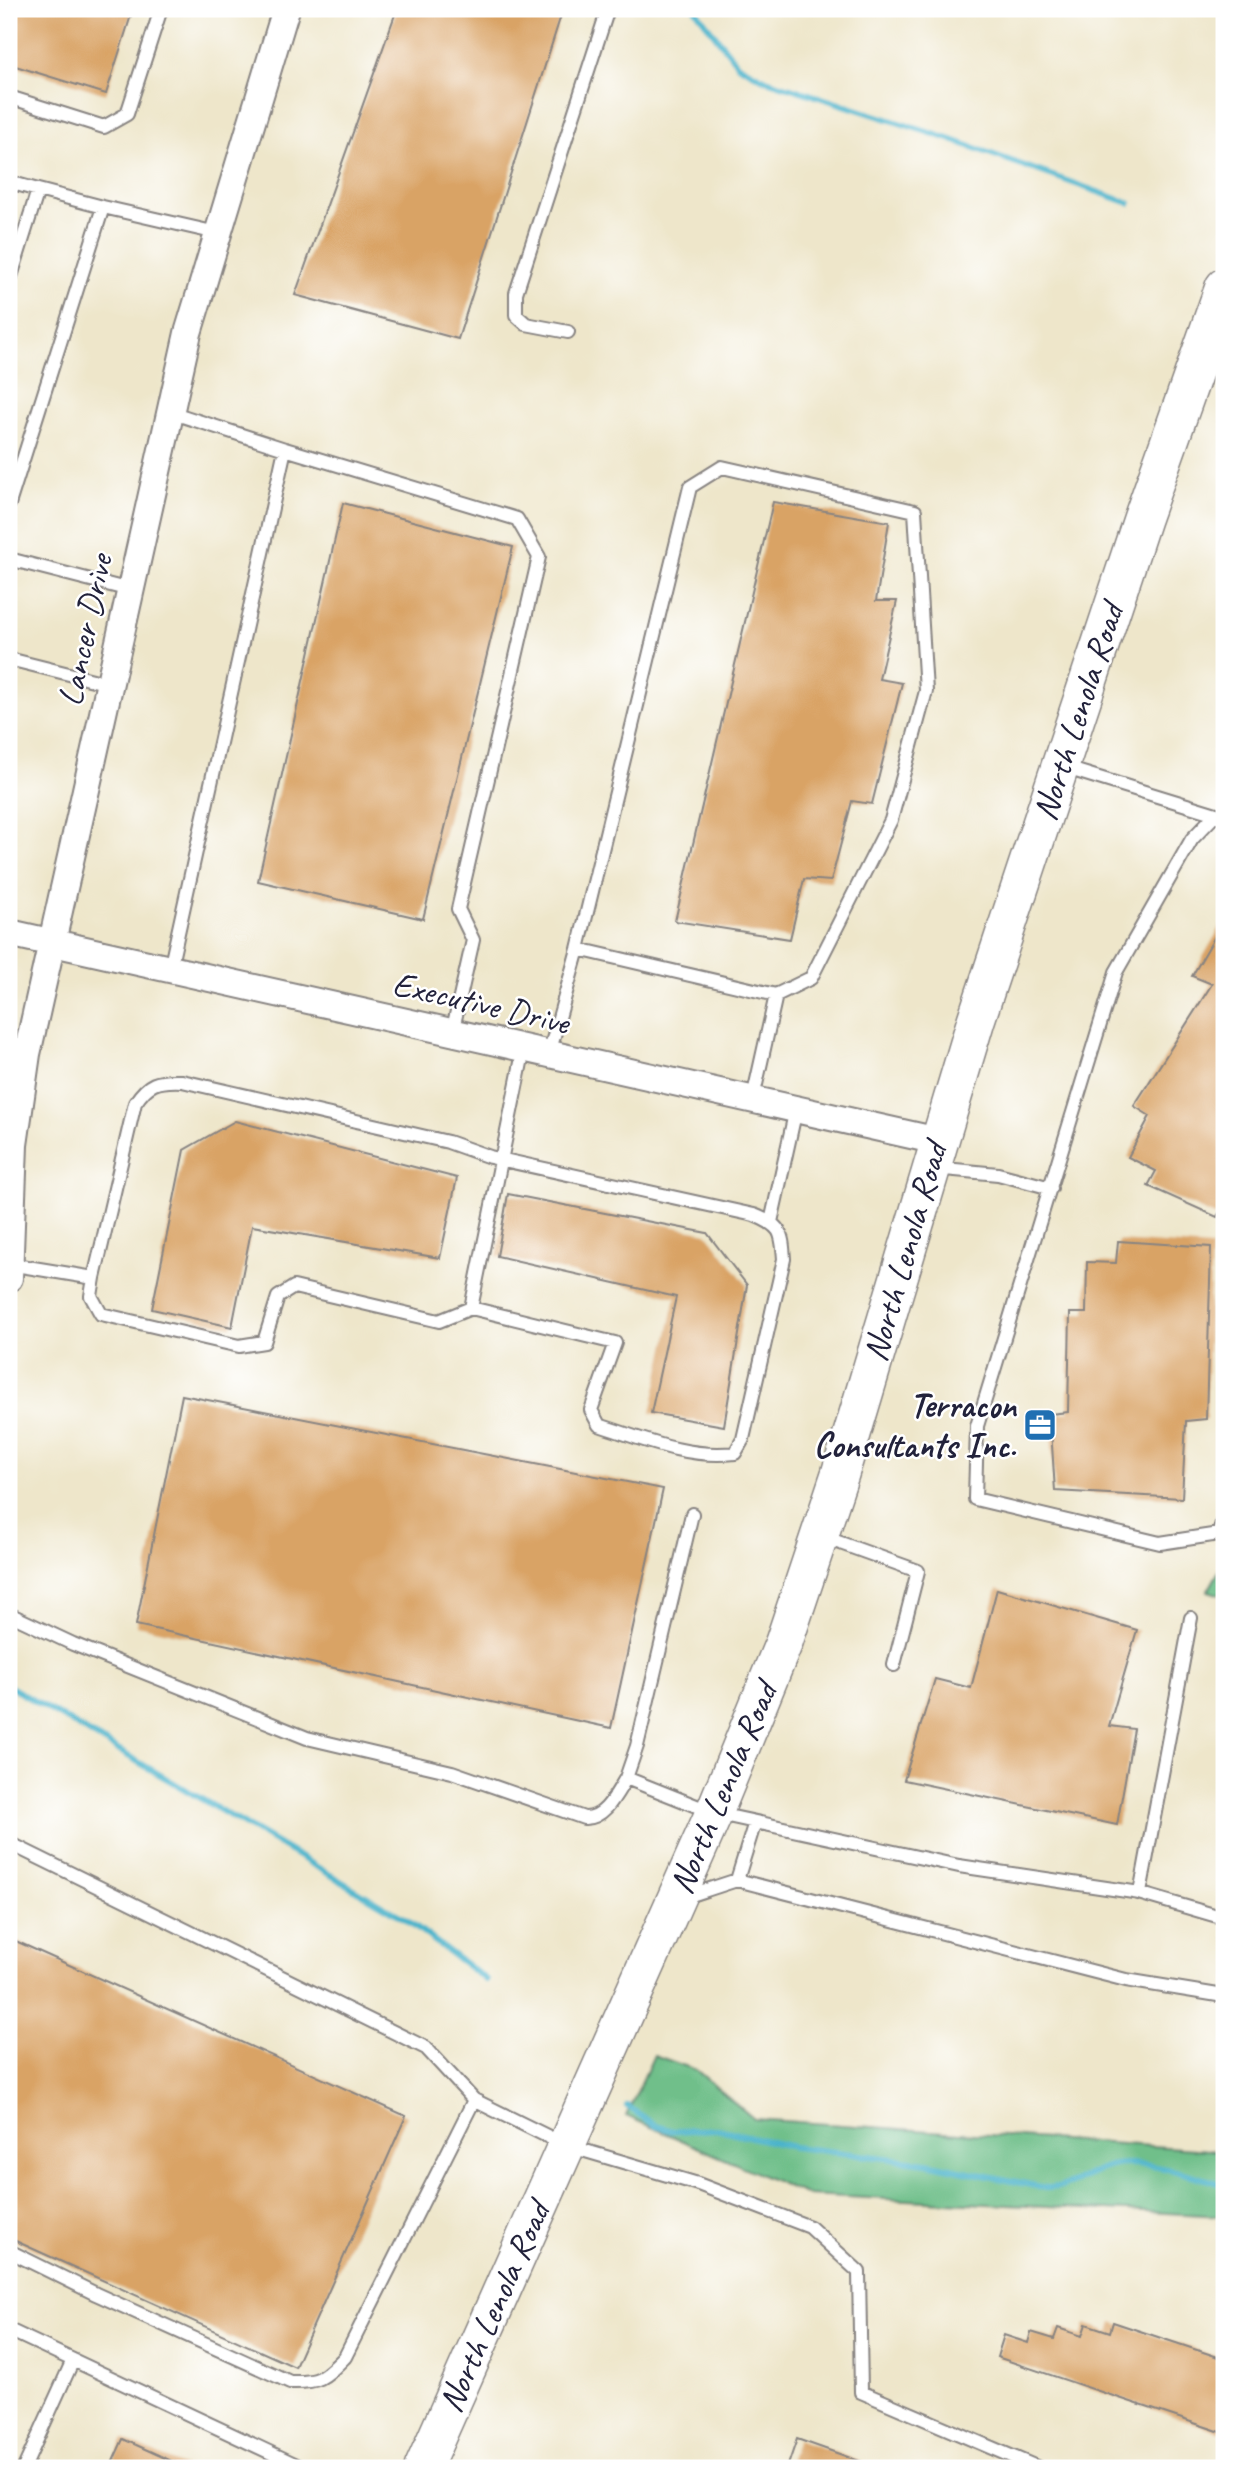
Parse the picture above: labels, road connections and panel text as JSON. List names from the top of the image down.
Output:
{
  "streets": {
    "main road": ["North Lenola Road"],
    "street": ["Lancer Drive", "Executive Drive"]
  },
  "crossings": [
    ["Lancer Drive", "Executive Drive"],
    ["North Lenola Road", "Executive Drive"]
  ],
  "places": {
    "office": ["Terracon Consultants Inc."]
  }
}
